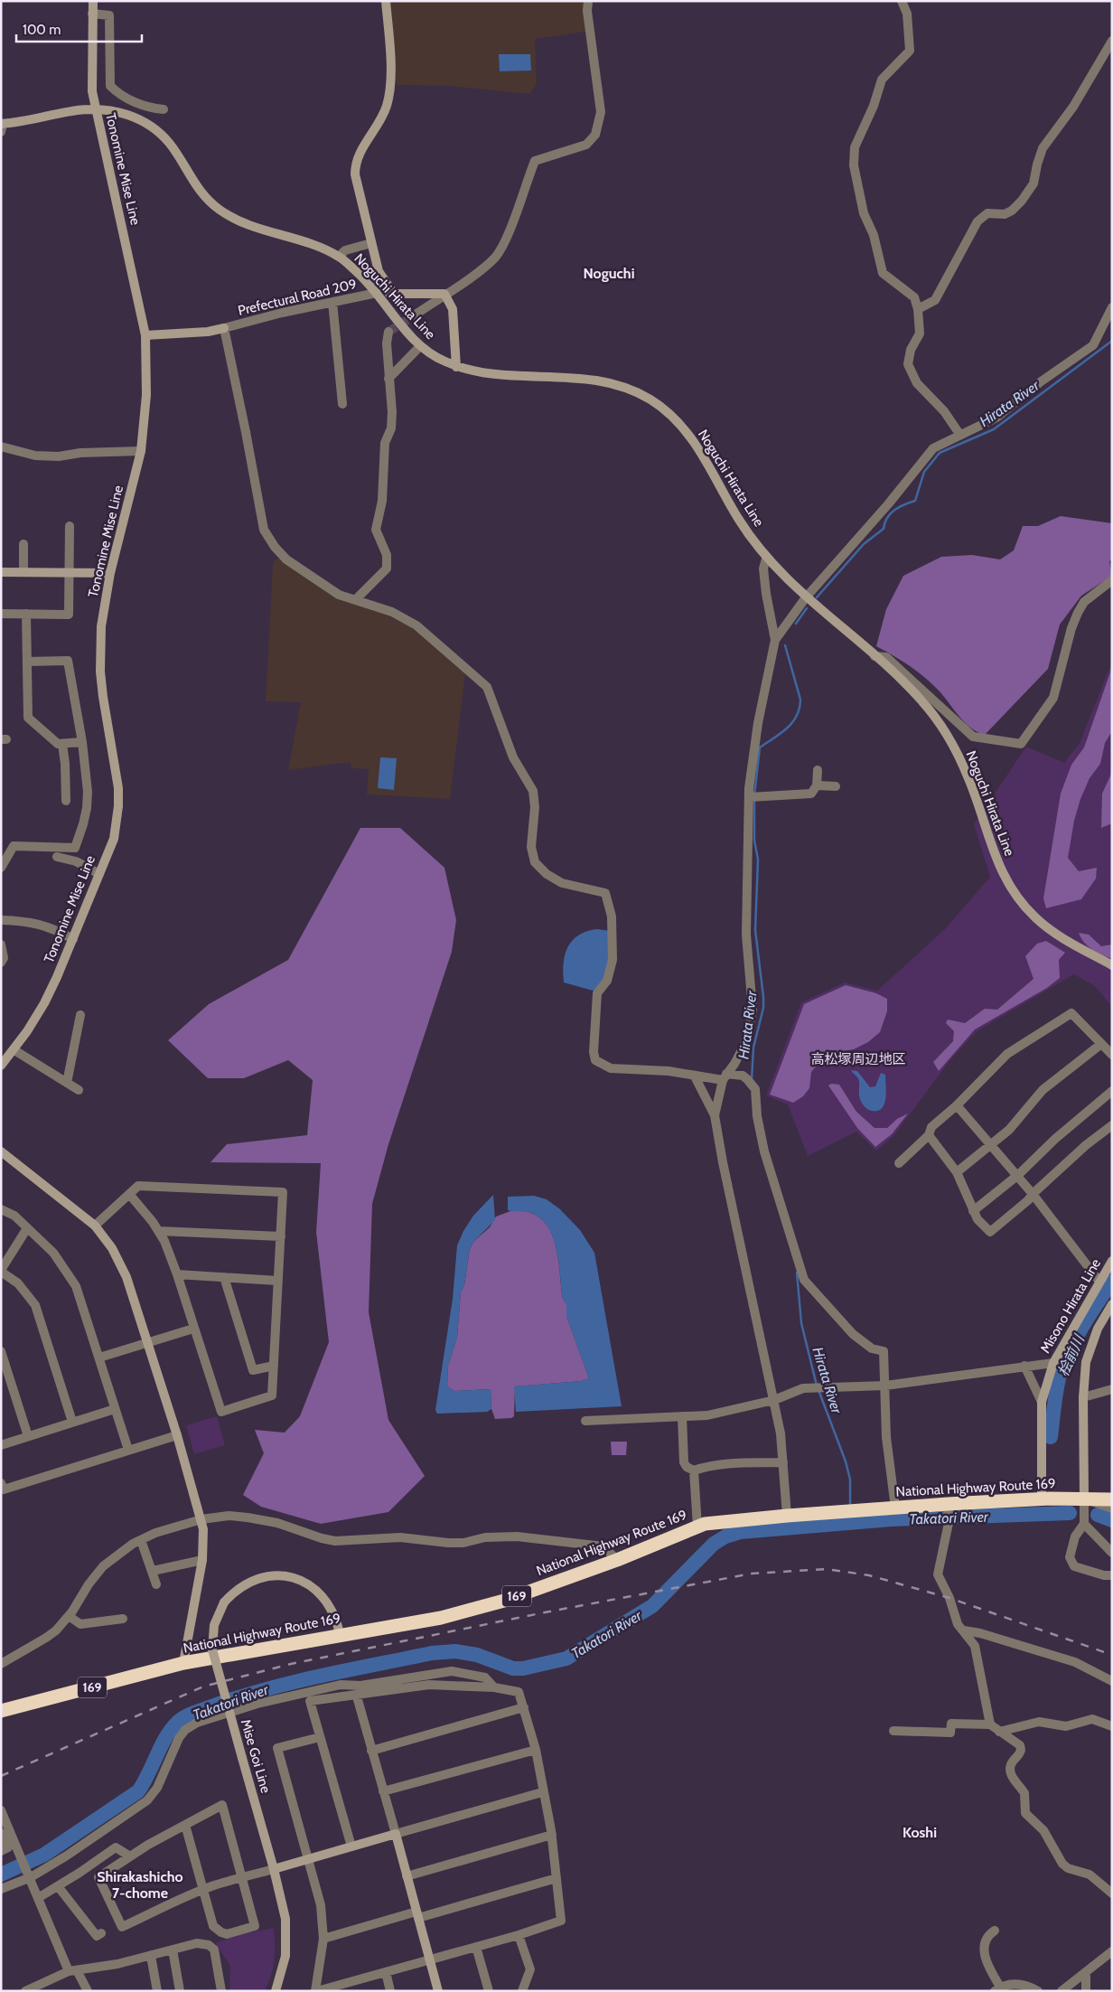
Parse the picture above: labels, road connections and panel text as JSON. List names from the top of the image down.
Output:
{
  "streets": {
    "highway": ["National Highway Route 169", "169"],
    "main road": [
      "Tonomine Mise Line",
      "Noguchi Hirata Line",
      "Misono Hirata Line",
      "Mise Goi Line"
    ],
    "street": ["Prefectural Road 209"]
  },
  "crossings": [
    ["Tonomine Mise Line", "Noguchi Hirata Line"],
    ["Noguchi Hirata Line", "Prefectural Road 209"],
    ["Misono Hirata Line", "National Highway Route 169"],
    ["National Highway Route 169", "Mise Goi Line"]
  ],
  "districts": ["Noguchi", "Koshi", "Shirakashicho 7-chome"],
  "water": ["Hirata River", "桧前川", "Takatori River"],
  "parks": ["高松塚周辺地区"],
  "scale_bar": "100 m"
}
